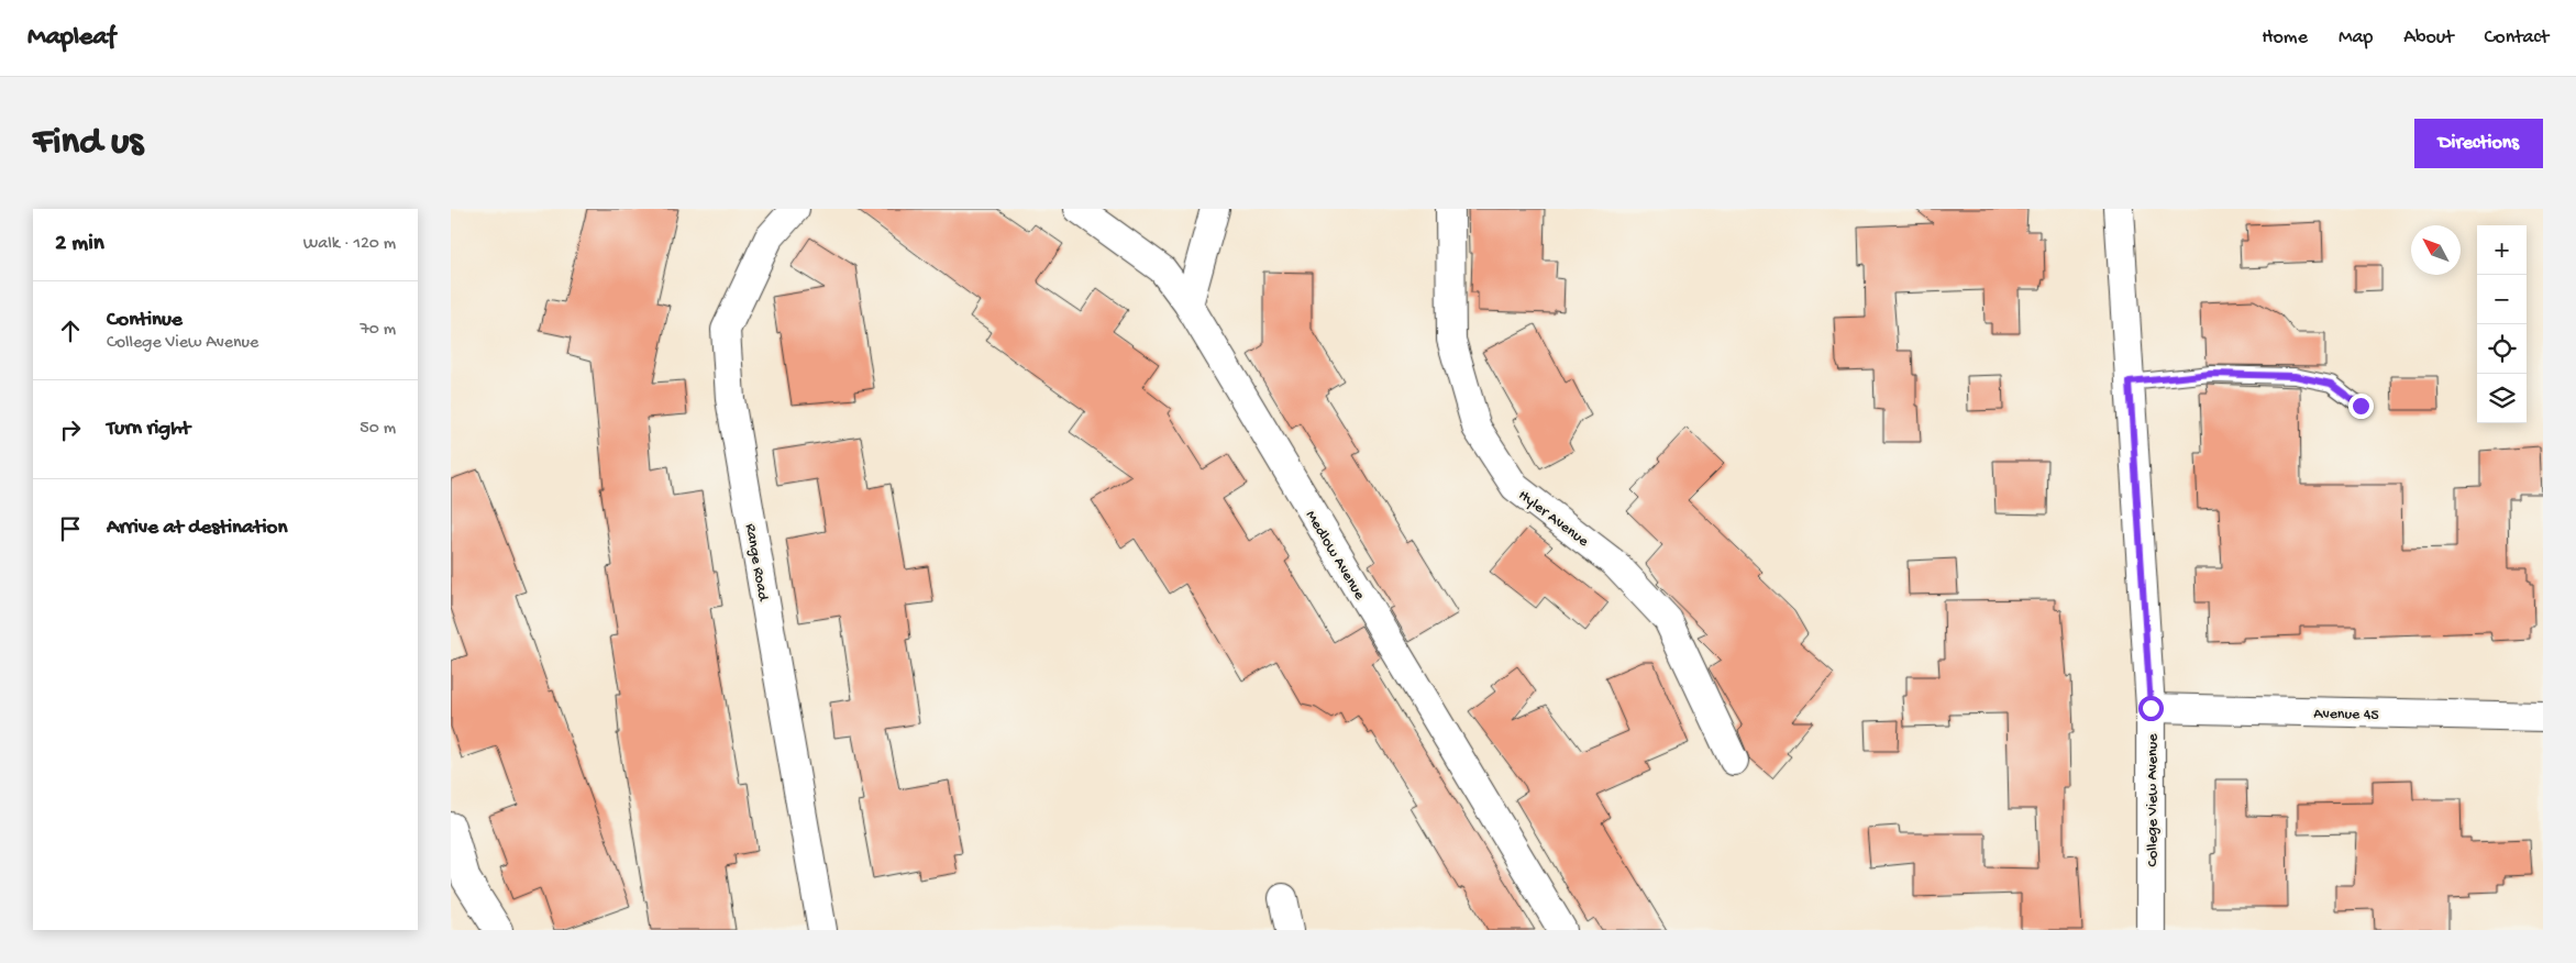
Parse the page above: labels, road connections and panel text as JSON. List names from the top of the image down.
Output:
{
  "streets": {
    "street": [
      "Hyler Avenue",
      "Medlow Avenue",
      "Range Road",
      "Avenue 45",
      "College View Avenue"
    ]
  },
  "crossings": [
    ["Avenue 45", "College View Avenue"]
  ],
  "north": "top left",
  "page": {
    "header": "Mapleaf",
    "nav": [
      "Home",
      "Map",
      "About",
      "Contact"
    ],
    "buttons": "Directions",
    "title": "Find us",
    "heading": ["2 min", "Walk · 120 m"],
    "map_buttons": ["+", "−"],
    "list": [
      ["Continue", "College View Avenue", "70 m"],
      ["Turn right", "50 m"],
      "Arrive at destination"
    ]
  }
}
